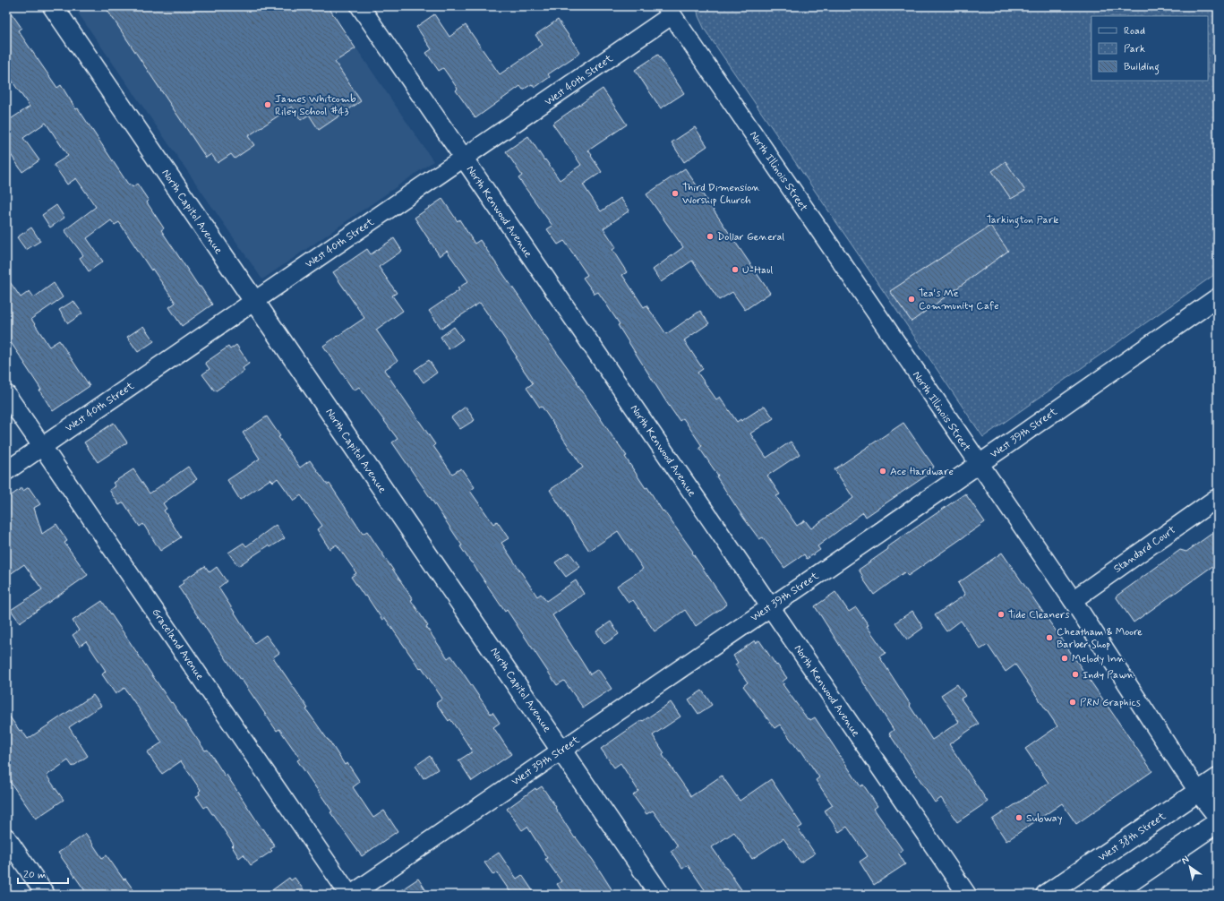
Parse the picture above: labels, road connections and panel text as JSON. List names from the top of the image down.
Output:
{
  "streets": {
    "main road": ["North Illinois Street", "North Capitol Avenue", "West 38th Street"],
    "street": [
      "West 40th Street",
      "North Kenwood Avenue",
      "West 39th Street",
      "Standard Court",
      "Graceland Avenue"
    ]
  },
  "crossings": [
    ["West 40th Street", "North Illinois Street"],
    ["West 40th Street", "North Capitol Avenue"],
    ["West 40th Street", "North Kenwood Avenue"],
    ["West 40th Street", "Graceland Avenue"],
    ["North Illinois Street", "West 39th Street"],
    ["North Illinois Street", "Standard Court"],
    ["North Illinois Street", "West 38th Street"],
    ["North Capitol Avenue", "West 39th Street"],
    ["North Kenwood Avenue", "West 39th Street"],
    ["West 39th Street", "Graceland Avenue"]
  ],
  "parks": ["Tarkington Park"],
  "places": [
    "James Whitcomb Riley School #43",
    "Third Dimension Worship Church",
    "Dollar General",
    "U-Haul",
    "Tea's Me Community Cafe",
    "Ace Hardware",
    "Tide Cleaners",
    "Cheatham & Moore Barber Shop",
    "Melody Inn",
    "Indy Pawn",
    "PRN Graphics",
    "Subway"
  ],
  "legend": ["Road", "Park", "Building"],
  "scale_bar": "20 m",
  "north": "top left"
}
